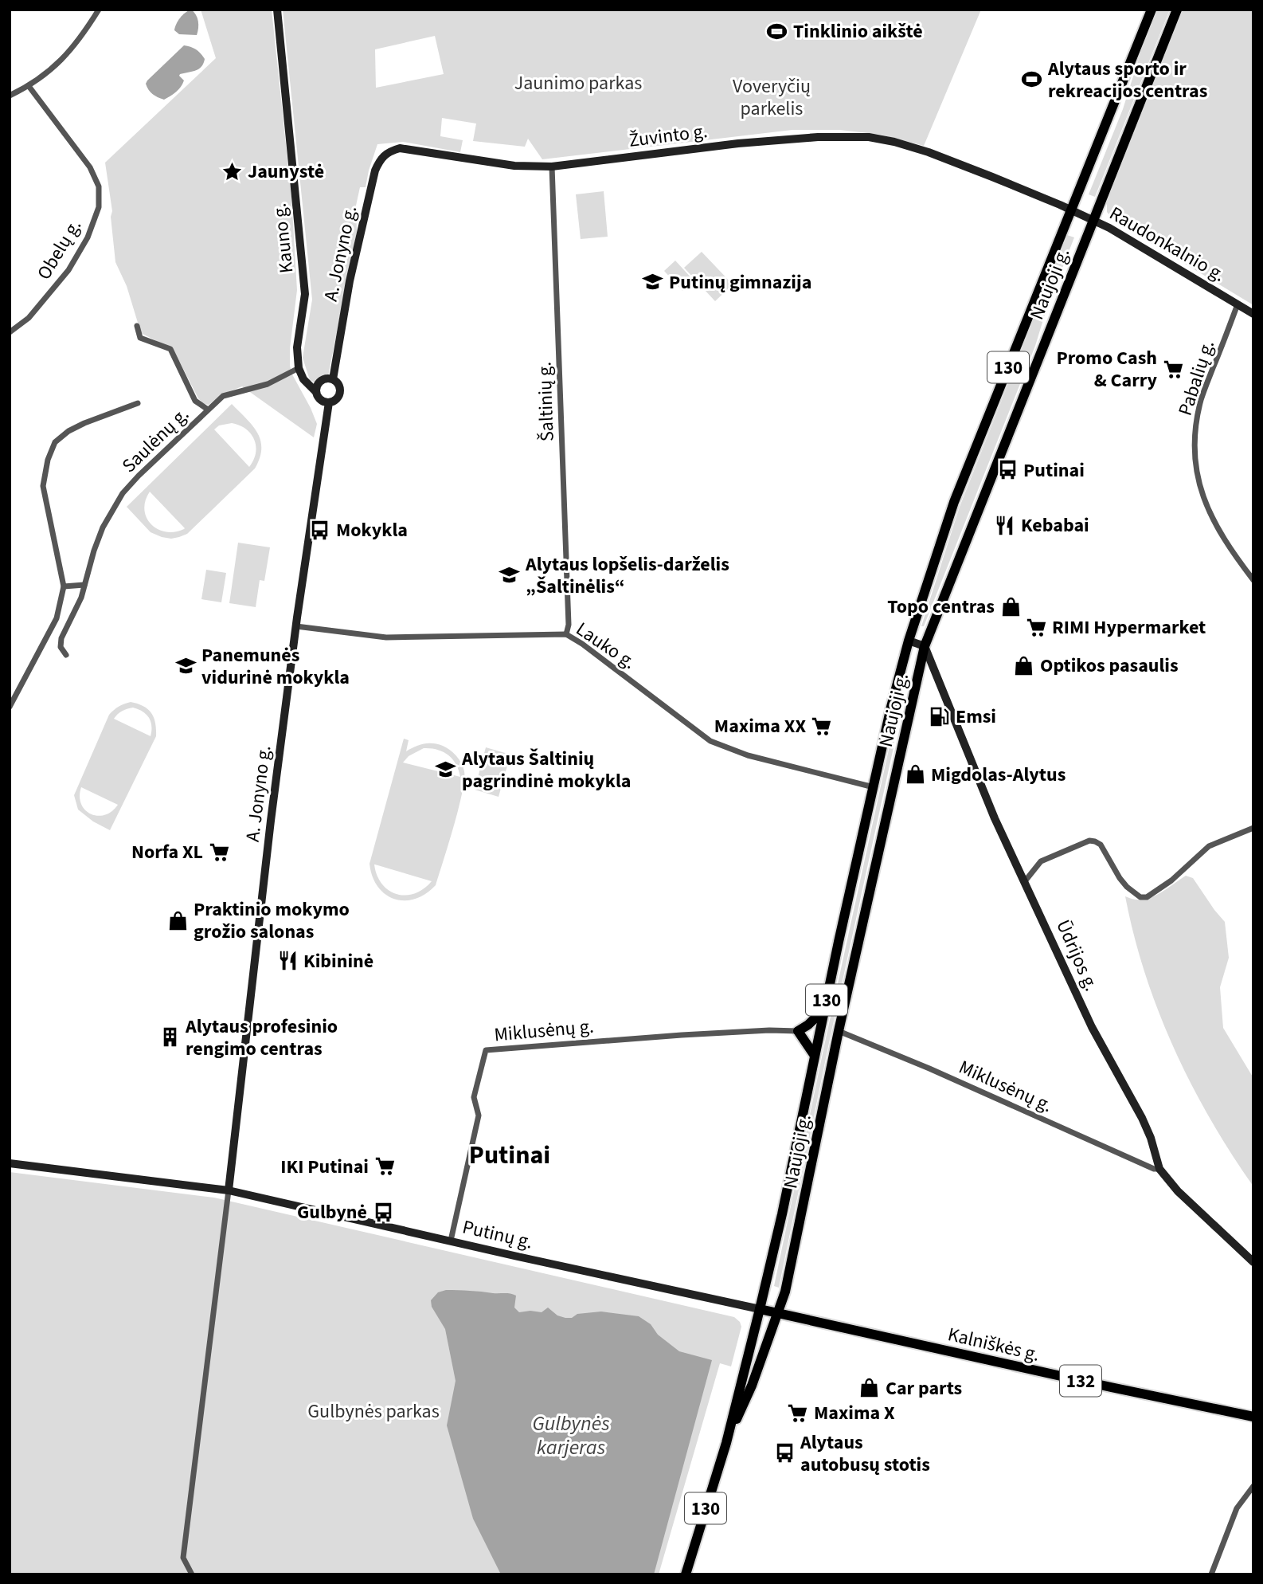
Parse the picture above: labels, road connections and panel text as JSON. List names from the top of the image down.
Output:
{
  "streets": {
    "main road": [
      "Naujoji g.",
      "130",
      "Kalniškės g.",
      "132"
    ],
    "street": [
      "Žuvinto g.",
      "Kauno g.",
      "Raudonkalnio g.",
      "Obelų g.",
      "A. Jonyno g.",
      "Pabalių g.",
      "Šaltinių g.",
      "Saulėnų g.",
      "Lauko g.",
      "Ūdrijos g.",
      "Miklusėnų g.",
      "Putinų g."
    ]
  },
  "crossings": [
    ["Žuvinto g.", "Raudonkalnio g."],
    ["Žuvinto g.", "A. Jonyno g."],
    ["Žuvinto g.", "Naujoji g."],
    ["Žuvinto g.", "Šaltinių g."],
    ["Kauno g.", "Saulėnų g."],
    ["Raudonkalnio g.", "Naujoji g."],
    ["Raudonkalnio g.", "Pabalių g."],
    ["A. Jonyno g.", "Lauko g."],
    ["A. Jonyno g.", "Putinų g."],
    ["Naujoji g.", "Lauko g."],
    ["Naujoji g.", "Ūdrijos g."],
    ["Naujoji g.", "Miklusėnų g."],
    ["Naujoji g.", "Putinų g."],
    ["Naujoji g.", "Kalniškės g."],
    ["Šaltinių g.", "Lauko g."],
    ["Ūdrijos g.", "Miklusėnų g."],
    ["Miklusėnų g.", "Putinų g."],
    ["Putinų g.", "Kalniškės g."]
  ],
  "districts": ["Putinai"],
  "water": ["Gulbynės karjeras"],
  "parks": ["Jaunimo parkas", "Voveryčių parkelis", "Gulbynės parkas"],
  "places": {
    "sports": ["Tinklinio aikštė", "Alytaus sporto ir rekreacijos centras"],
    "place": ["Jaunystė"],
    "school or university": [
      "Putinų gimnazija",
      "Alytaus lopšelis-darželis „Šaltinėlis“",
      "Panemunės vidurinė mokykla",
      "Alytaus Šaltinių pagrindinė mokykla"
    ],
    "supermarket": [
      "Promo Cash & Carry",
      "RIMI Hypermarket",
      "Maxima XX",
      "Norfa XL",
      "IKI Putinai",
      "Maxima X"
    ],
    "bus stop": [
      "Putinai",
      "Mokykla",
      "Gulbynė",
      "Alytaus autobusų stotis"
    ],
    "restaurant": ["Kebabai", "Kibininė"],
    "shop": [
      "Topo centras",
      "Optikos pasaulis",
      "Migdolas-Alytus",
      "Praktinio mokymo grožio salonas",
      "Car parts"
    ],
    "fuel station": ["Emsi"],
    "building": ["Alytaus profesinio rengimo centras"]
  }
}
